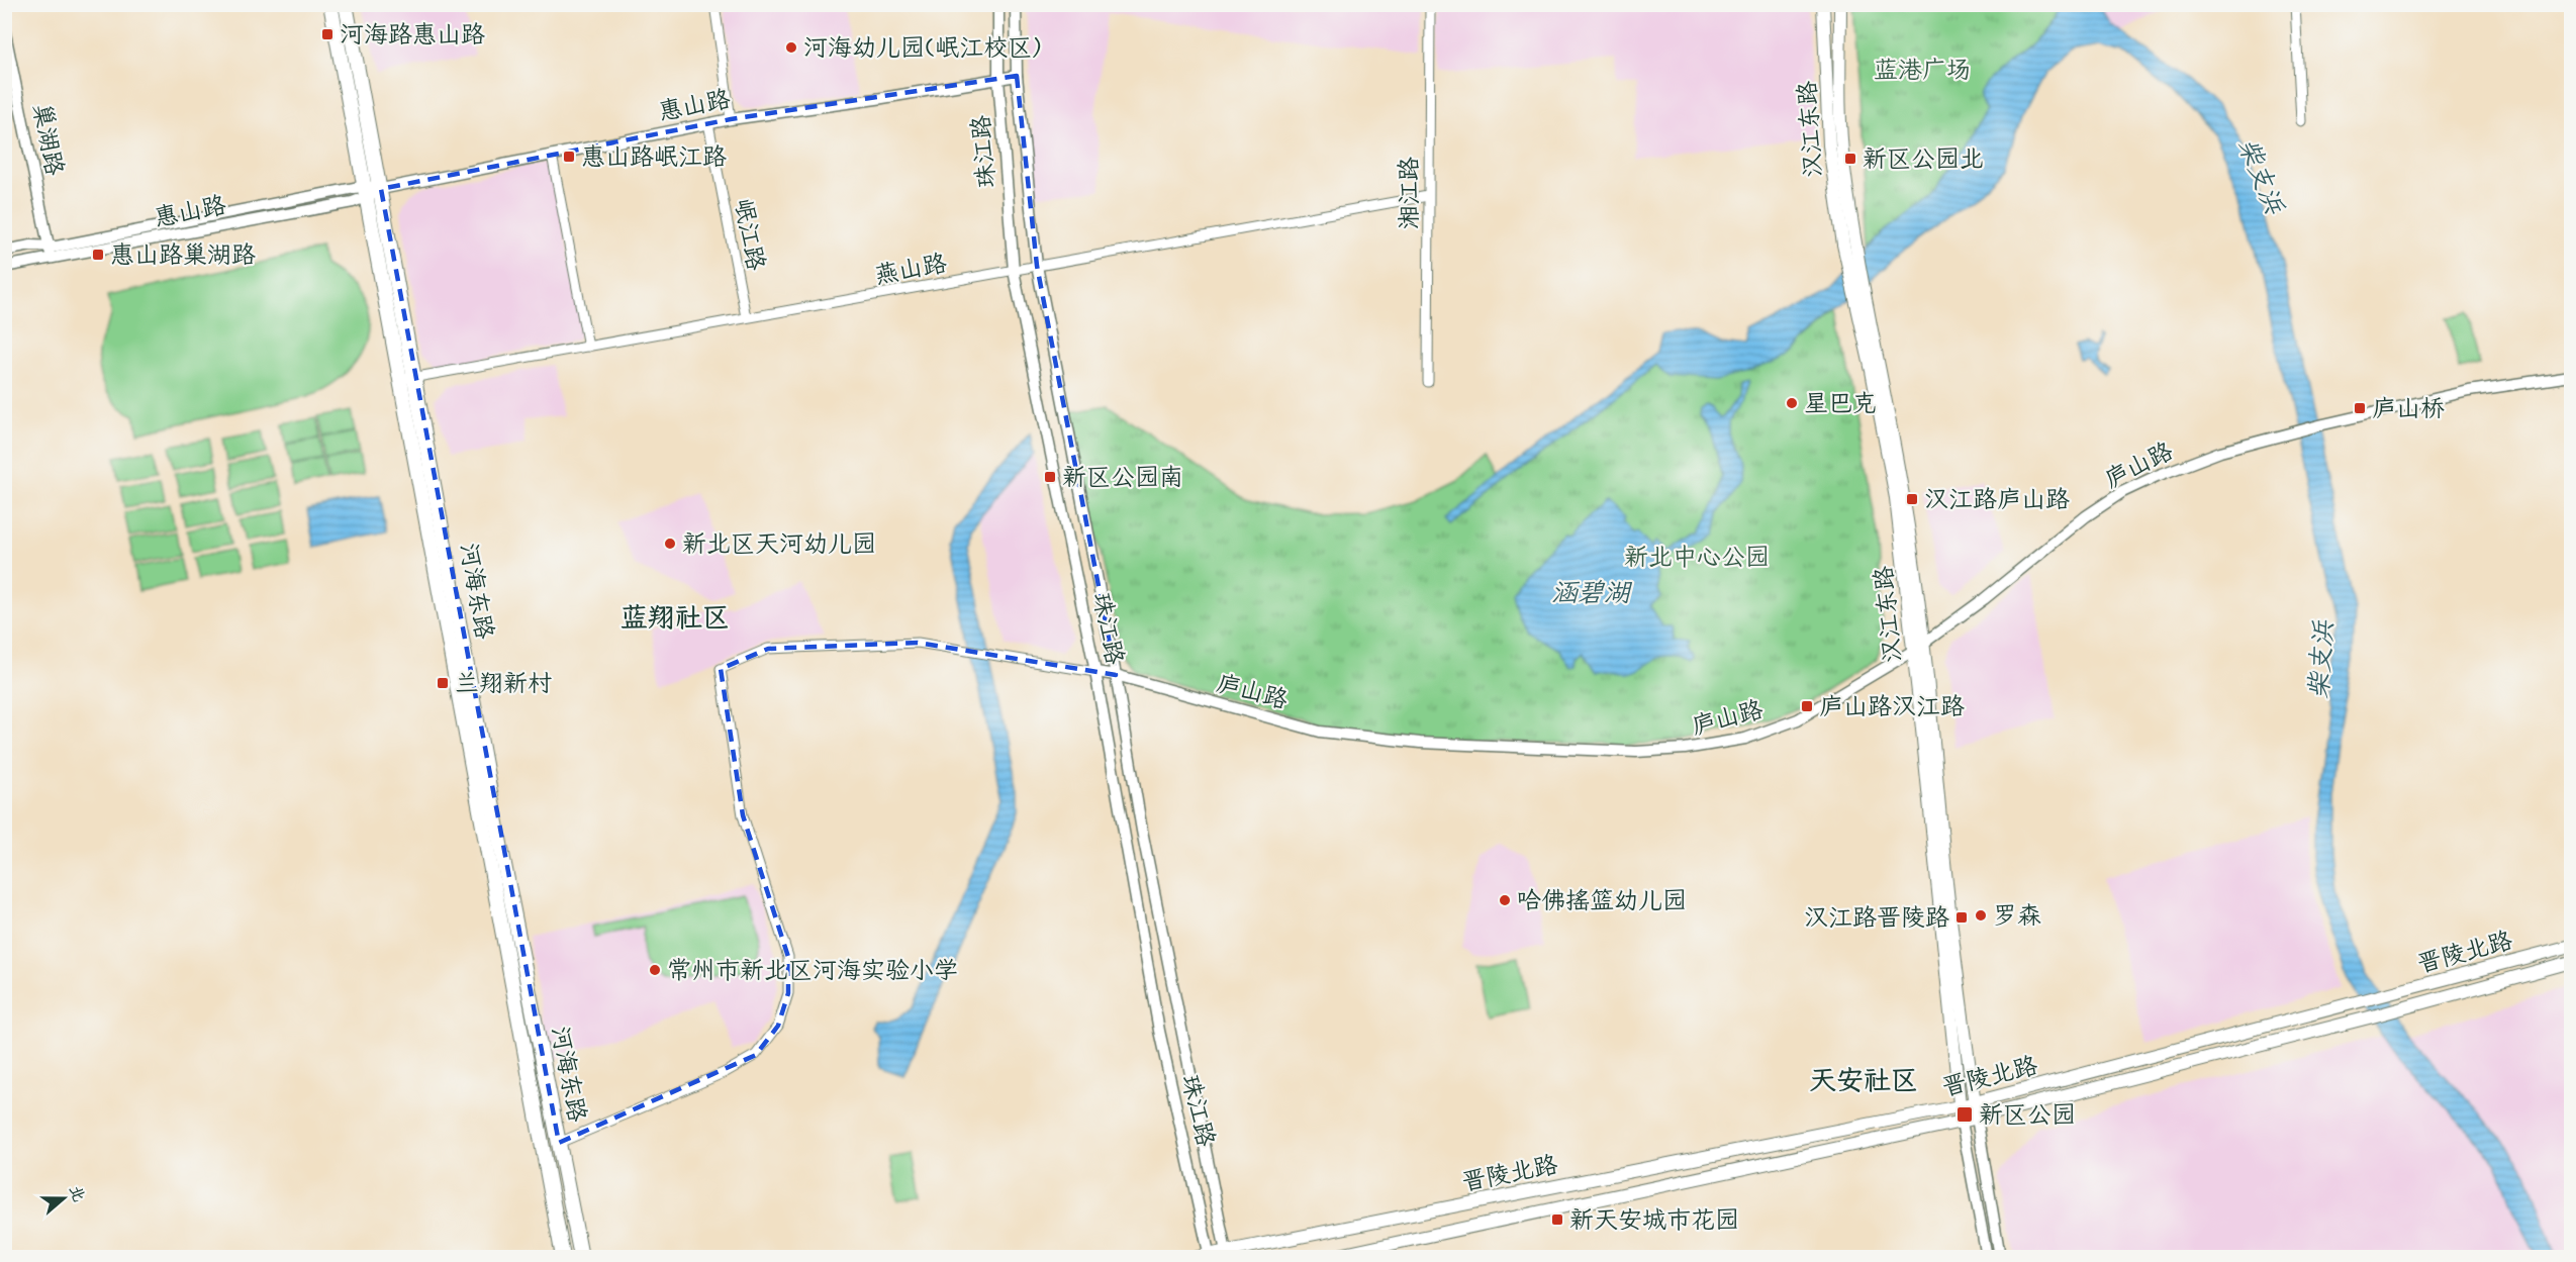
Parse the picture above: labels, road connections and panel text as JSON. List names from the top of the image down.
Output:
{
  "streets": {
    "main road": ["汉江东路", "河海东路", "晋陵北路"],
    "street": [
      "惠山路",
      "巢湖路",
      "珠江路",
      "湘江路",
      "岷江路",
      "燕山路",
      "庐山路"
    ]
  },
  "crossings": [
    ["惠山路", "巢湖路"],
    ["惠山路", "珠江路"],
    ["惠山路", "岷江路"],
    ["惠山路", "河海东路"],
    ["汉江东路", "庐山路"],
    ["汉江东路", "晋陵北路"],
    ["珠江路", "燕山路"],
    ["珠江路", "庐山路"],
    ["珠江路", "晋陵北路"],
    ["湘江路", "燕山路"],
    ["岷江路", "燕山路"],
    ["燕山路", "河海东路"]
  ],
  "districts": ["蓝翔社区", "天安社区"],
  "water": ["柴支浜", "涵碧湖"],
  "parks": ["蓝港广场", "新北中心公园"],
  "places": {
    "transit": [
      "河海路惠山路",
      "惠山路岷江路",
      "新区公园北",
      "惠山路巢湖路",
      "庐山桥",
      "新区公园南",
      "汉江路庐山路",
      "兰翔新村",
      "庐山路汉江路",
      "汉江路晋陵路",
      "新区公园",
      "新天安城市花园"
    ],
    "other": [
      "河海幼儿园(岷江校区)",
      "星巴克",
      "新北区天河幼儿园",
      "哈佛摇篮幼儿园",
      "罗森",
      "常州市新北区河海实验小学"
    ]
  },
  "north": "right"
}
